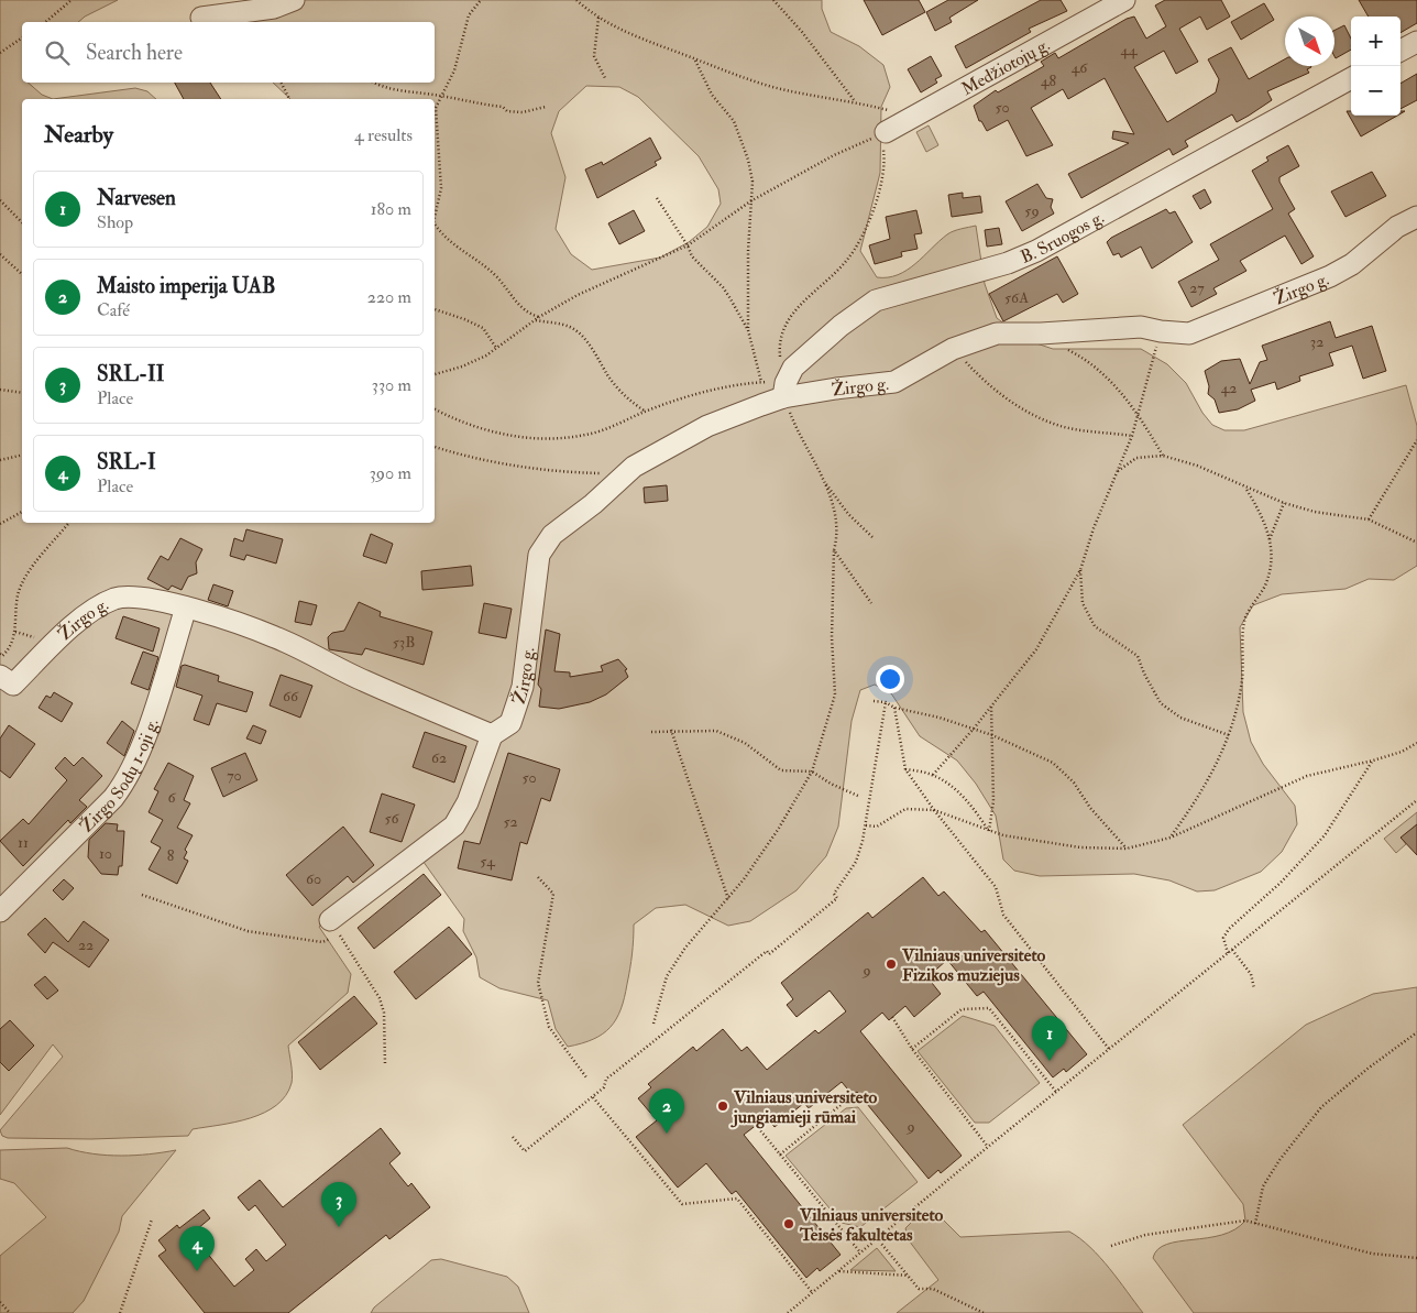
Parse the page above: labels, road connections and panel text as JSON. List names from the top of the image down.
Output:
{
  "streets": {
    "street": [
      "Medžiotojų g.",
      "B. Sruogos g.",
      "Žirgo g.",
      "Žirgo Sodų 1-oji g."
    ]
  },
  "crossings": [
    ["B. Sruogos g.", "Žirgo g."],
    ["Žirgo g.", "Žirgo Sodų 1-oji g."]
  ],
  "places": ["Vilniaus universiteto Fizikos muziejus", "Vilniaus universiteto jungiamieji rūmai", "Vilniaus universiteto Teisės fakultetas"],
  "house_numbers": [
    "44",
    "46",
    "48",
    "50",
    "59",
    "27",
    "56A",
    "32",
    "42",
    "53B",
    "66",
    "62",
    "70",
    "50",
    "6",
    "56",
    "52",
    "11",
    "10",
    "8",
    "54",
    "60",
    "22",
    "9",
    "9"
  ],
  "north": "bottom right",
  "page": {
    "map_buttons": ["+", "−"],
    "search": "Search here",
    "heading": ["Nearby", "4 results"],
    "list": [
      {
        "mark": "1",
        "name": "Narvesen",
        "note": "Shop",
        "value": "180 m"
      },
      {
        "mark": "2",
        "name": "Maisto imperija UAB",
        "note": "Café",
        "value": "220 m"
      },
      {
        "mark": "3",
        "name": "SRL-II",
        "note": "Place",
        "value": "330 m"
      },
      {
        "mark": "4",
        "name": "SRL-I",
        "note": "Place",
        "value": "390 m"
      }
    ],
    "pins": [
      "1",
      "2",
      "3",
      "4"
    ]
  }
}
